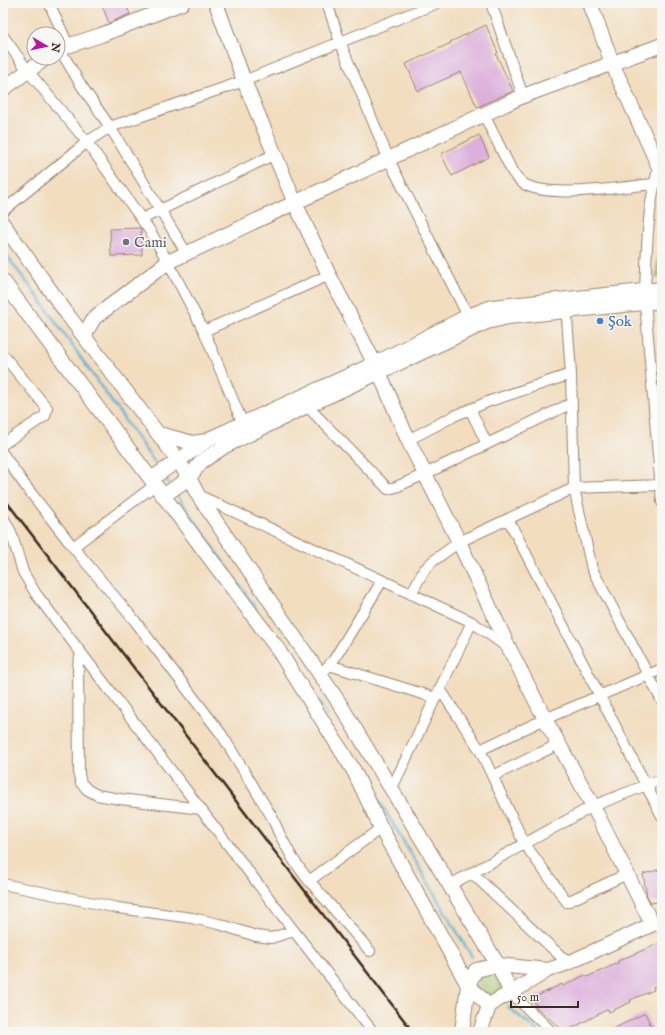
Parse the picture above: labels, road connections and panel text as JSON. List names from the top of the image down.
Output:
{
  "places": ["Cami", "Şok"],
  "scale_bar": "50 m",
  "north": "right"
}
